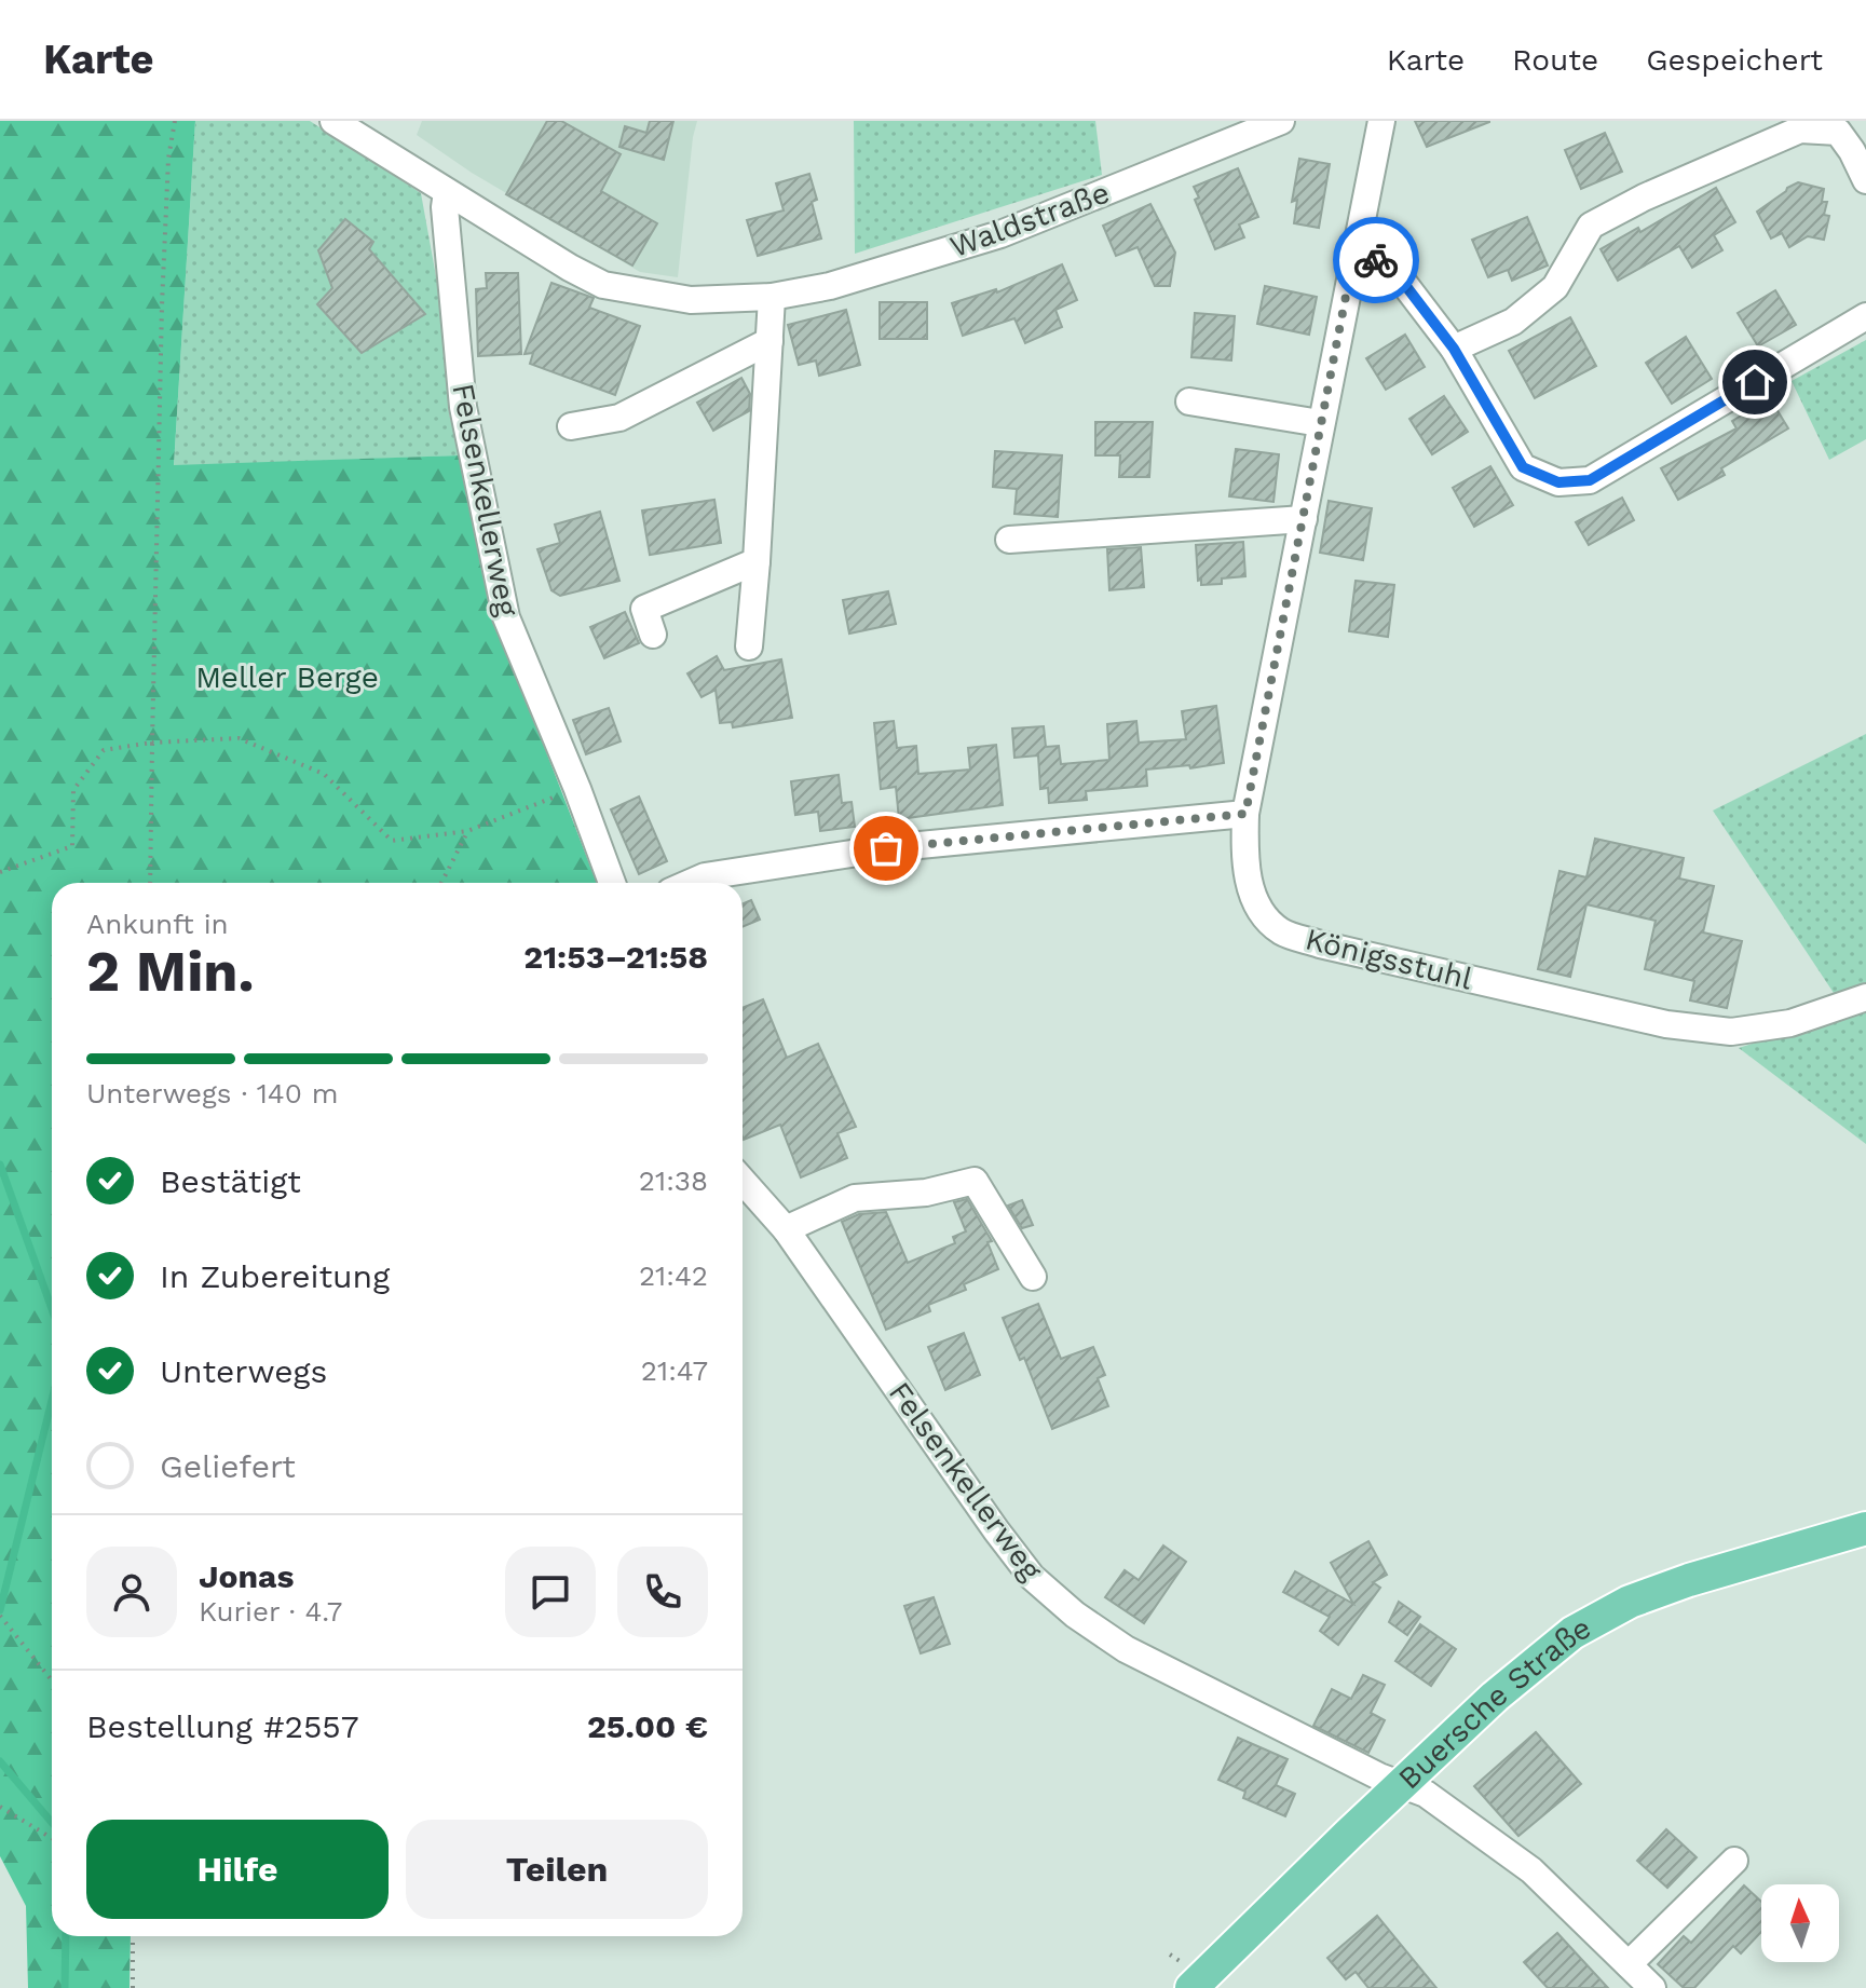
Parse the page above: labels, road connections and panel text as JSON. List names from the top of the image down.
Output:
{
  "streets": {
    "main road": ["Buersche Straße"],
    "street": ["Waldstraße", "Felsenkellerweg", "Königsstuhl"]
  },
  "crossings": [
    ["Waldstraße", "Felsenkellerweg"],
    ["Felsenkellerweg", "Buersche Straße"]
  ],
  "parks": ["Meller Berge"],
  "north": "top",
  "page": {
    "header": "Karte",
    "nav": ["Karte", "Route", "Gespeichert"],
    "heading": ["2 Min.", "Ankunft in", "21:53–21:58"],
    "panel": [
      "Jonas",
      "Kurier · 4.7",
      "Bestellung #2557",
      "25.00 €"
    ],
    "bar": "Unterwegs · 140 m",
    "list": [
      ["Bestätigt", "21:38"],
      ["In Zubereitung", "21:42"],
      ["Unterwegs", "21:47"],
      "Geliefert"
    ],
    "buttons": ["Hilfe", "Teilen"]
  }
}
